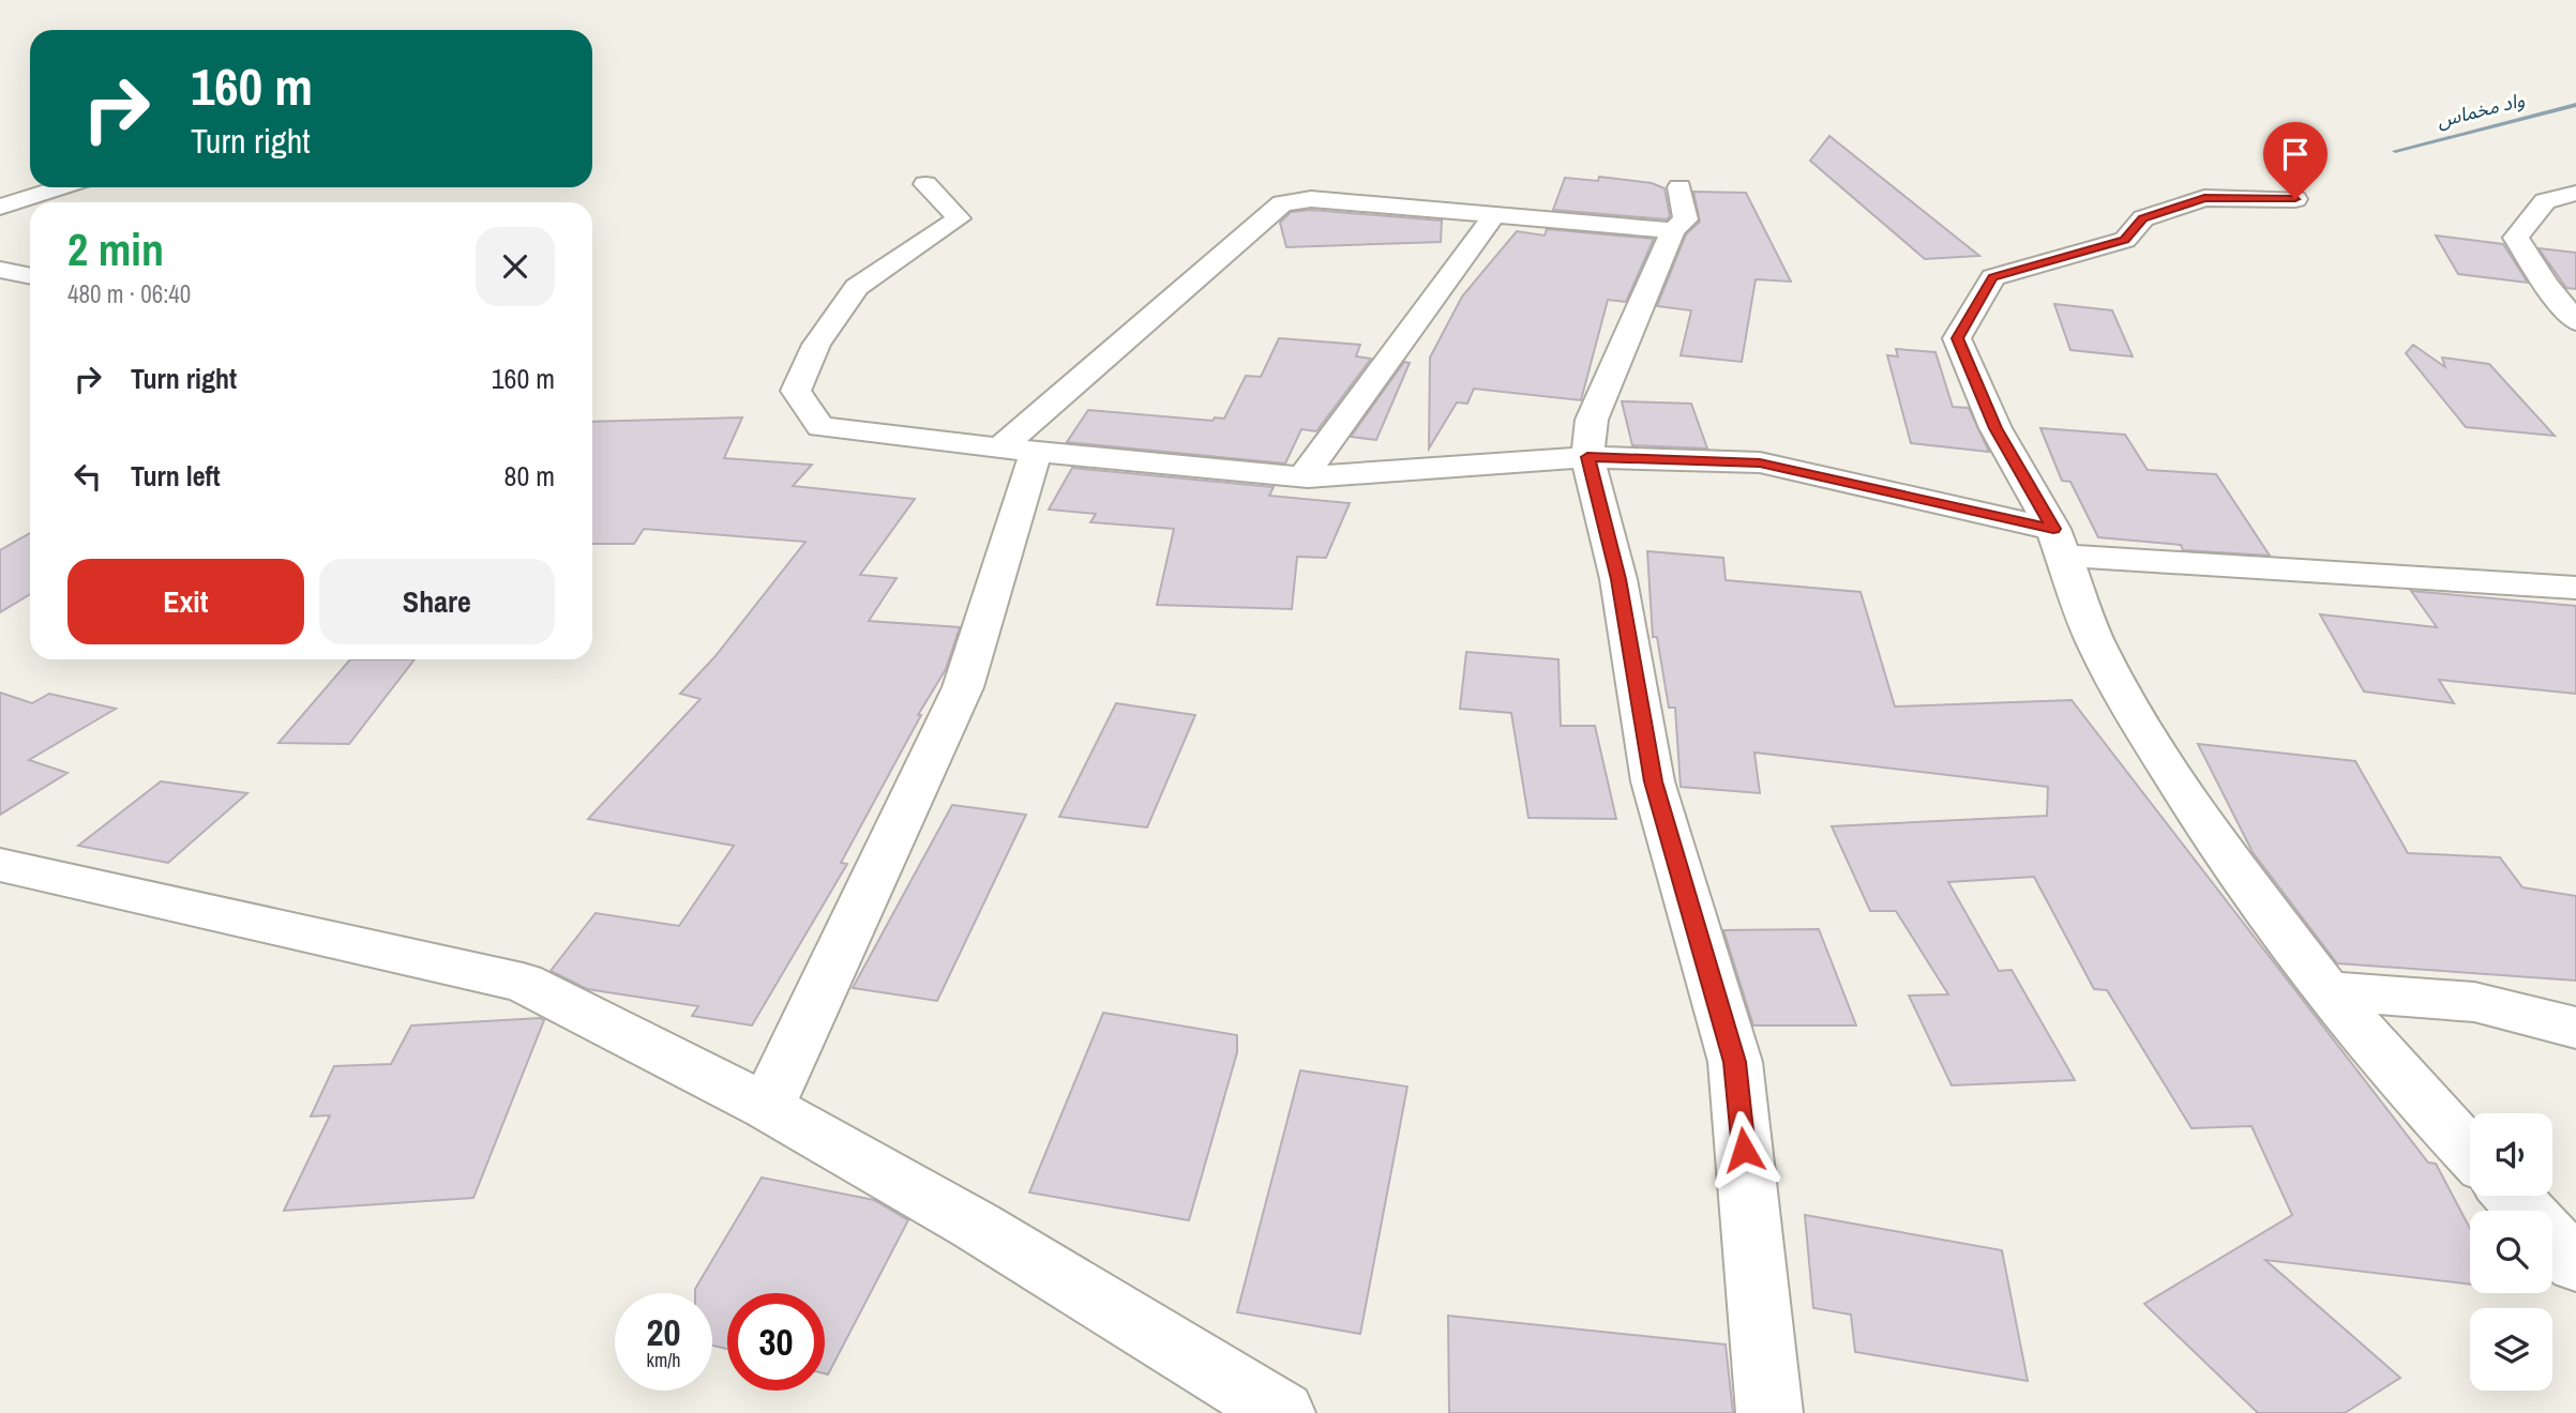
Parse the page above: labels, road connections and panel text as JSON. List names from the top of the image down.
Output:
{
  "water": ["واد مخماس"],
  "page": {
    "turn": ["160 m", "Turn right"],
    "heading": ["2 min", "480 m · 06:40"],
    "list": [
      {
        "name": "Turn right",
        "value": "160 m"
      },
      {
        "name": "Turn left",
        "value": "80 m"
      }
    ],
    "buttons": ["Exit", "Share"],
    "speed": "20 km/h",
    "limit": "30"
  }
}
